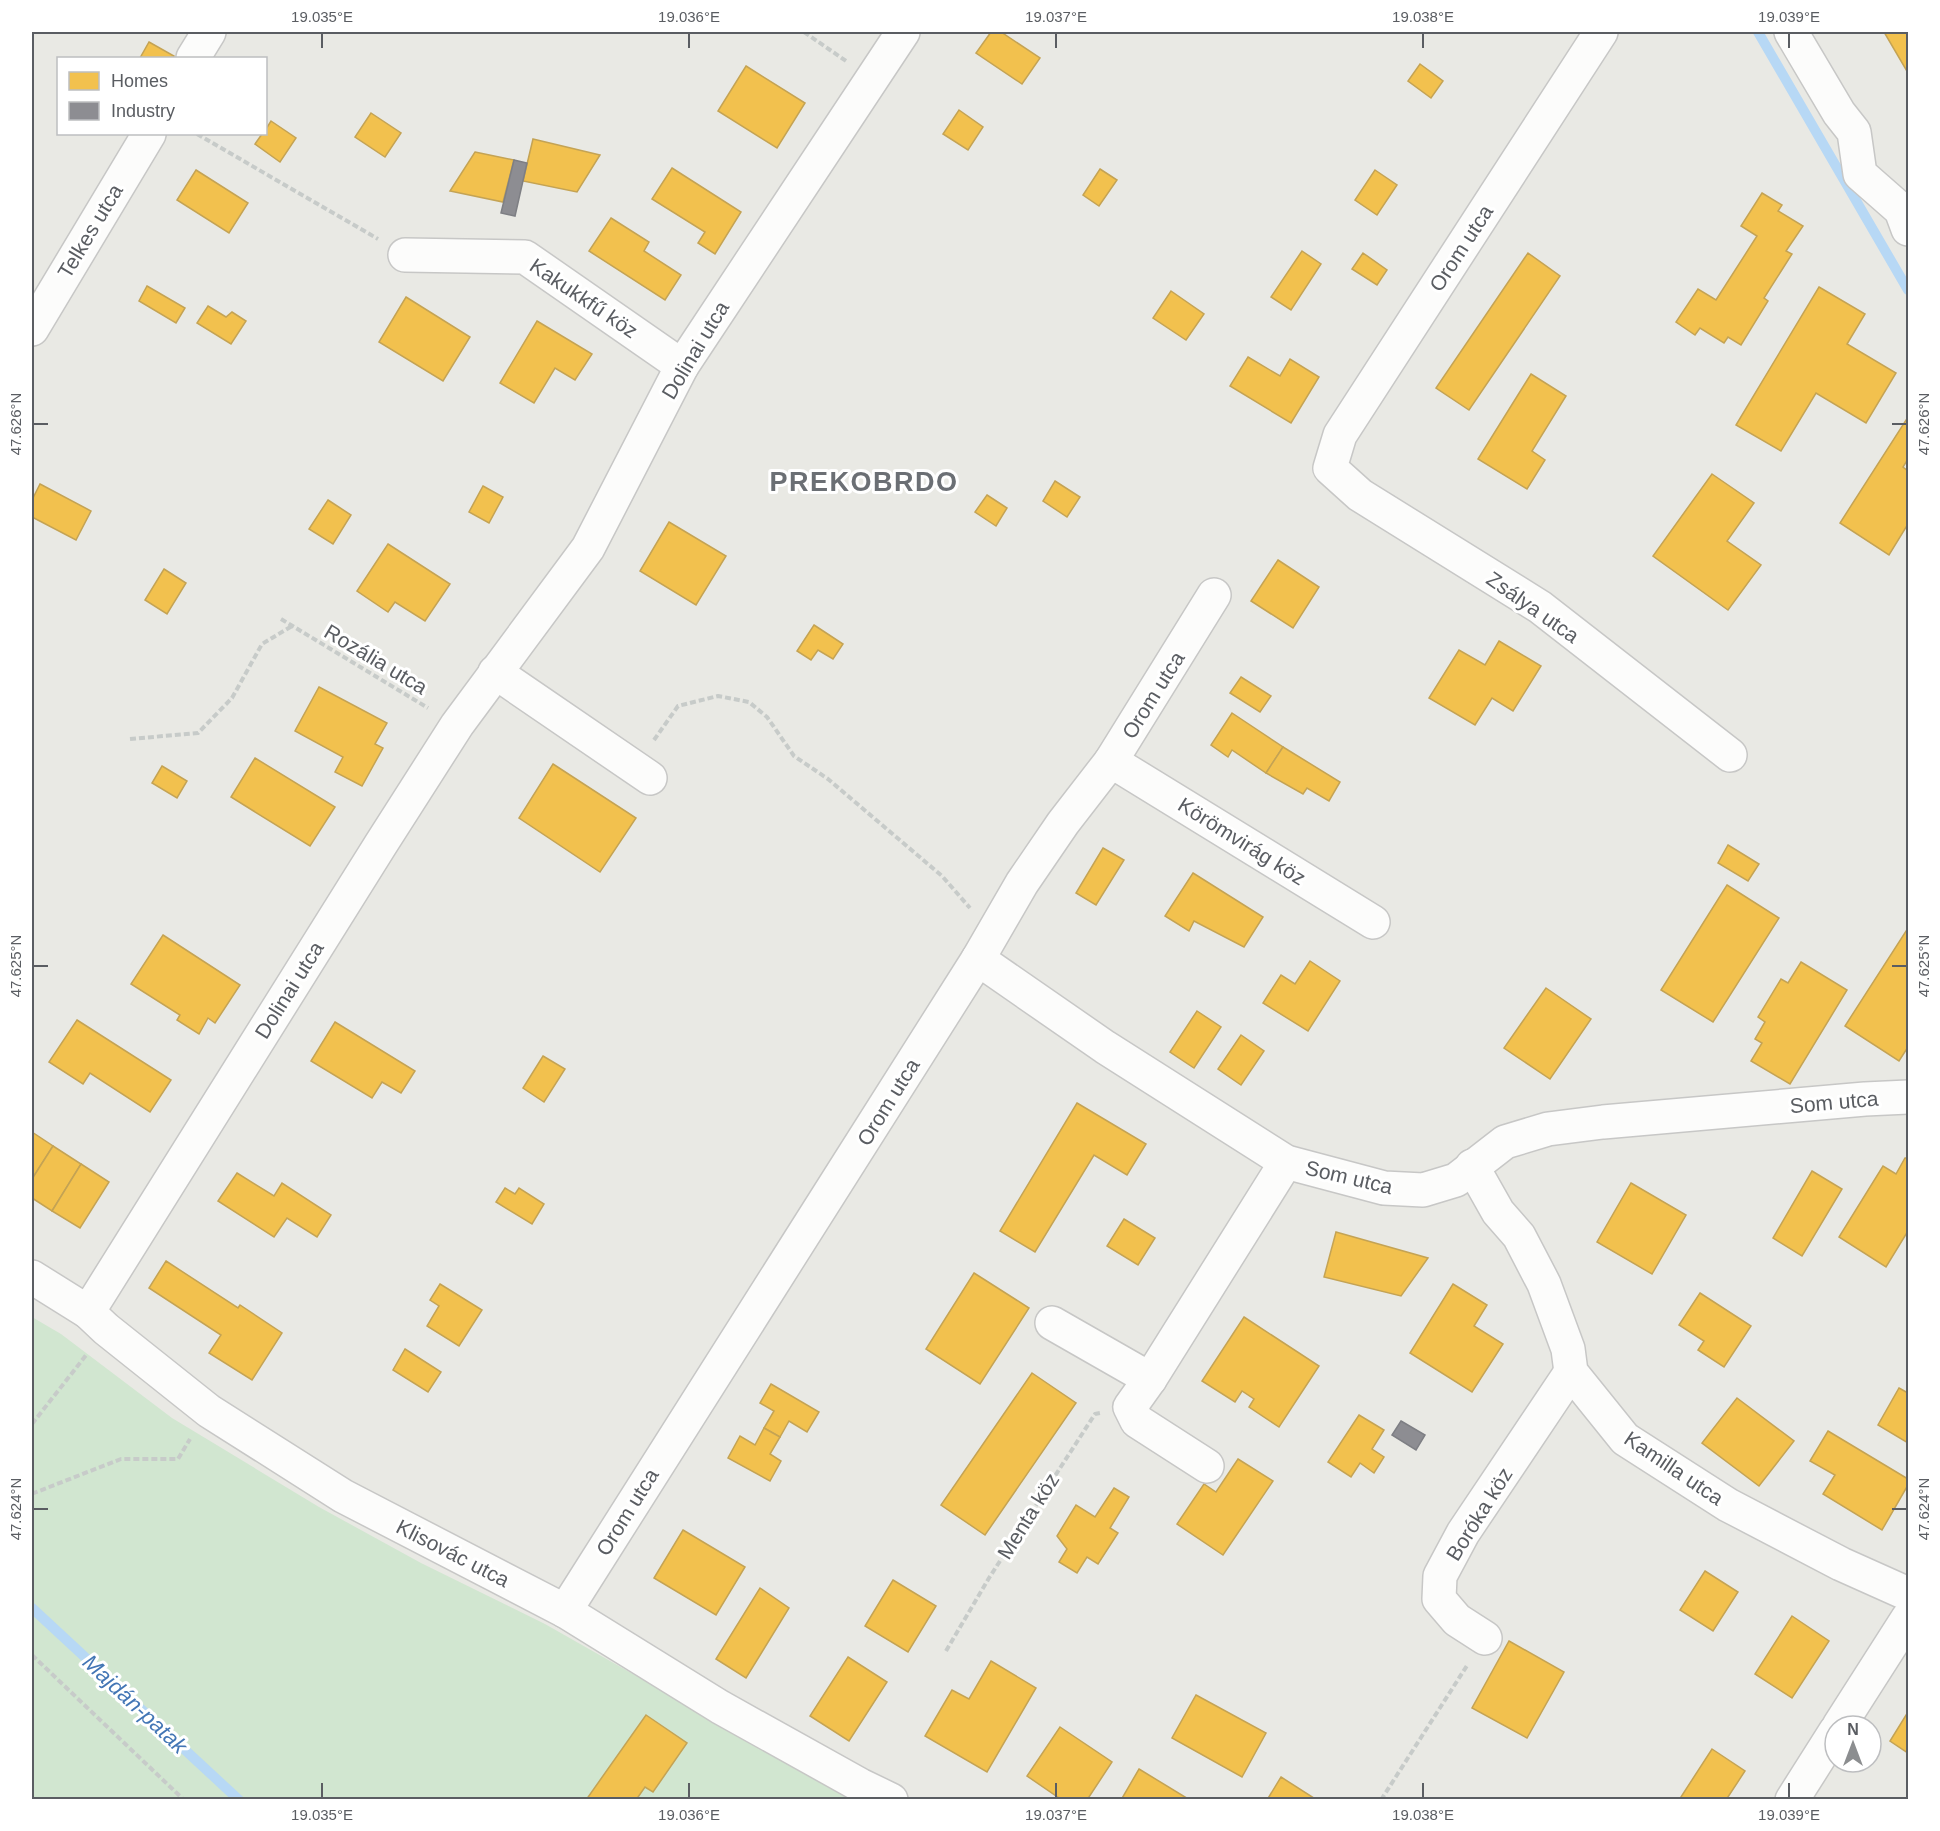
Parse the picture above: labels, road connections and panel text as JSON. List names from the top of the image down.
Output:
{
  "streets": {
    "street": [
      "Telkes utca",
      "Orom utca",
      "Kakukkfű köz",
      "Dolinai utca",
      "Zsálya utca",
      "Körömvirág köz",
      "Som utca",
      "Kamilla utca",
      "Boróka köz",
      "Klisovác utca"
    ],
    "path": ["Rozália utca", "Menta köz"]
  },
  "crossings": [
    ["Orom utca", "Zsálya utca"],
    ["Orom utca", "Körömvirág köz"],
    ["Orom utca", "Som utca"],
    ["Orom utca", "Klisovác utca"],
    ["Kakukkfű köz", "Dolinai utca"],
    ["Dolinai utca", "Rozália utca"],
    ["Dolinai utca", "Klisovác utca"],
    ["Som utca", "Kamilla utca"],
    ["Kamilla utca", "Boróka köz"]
  ],
  "districts": ["PREKOBRDO"],
  "water": ["Majdán-patak"],
  "legend": ["Homes", "Industry"],
  "north": "top",
  "coordinates": [
    "19.035°E",
    "19.036°E",
    "19.037°E",
    "19.038°E",
    "19.039°E",
    "47.626°N",
    "47.625°N",
    "47.624°N"
  ]
}
